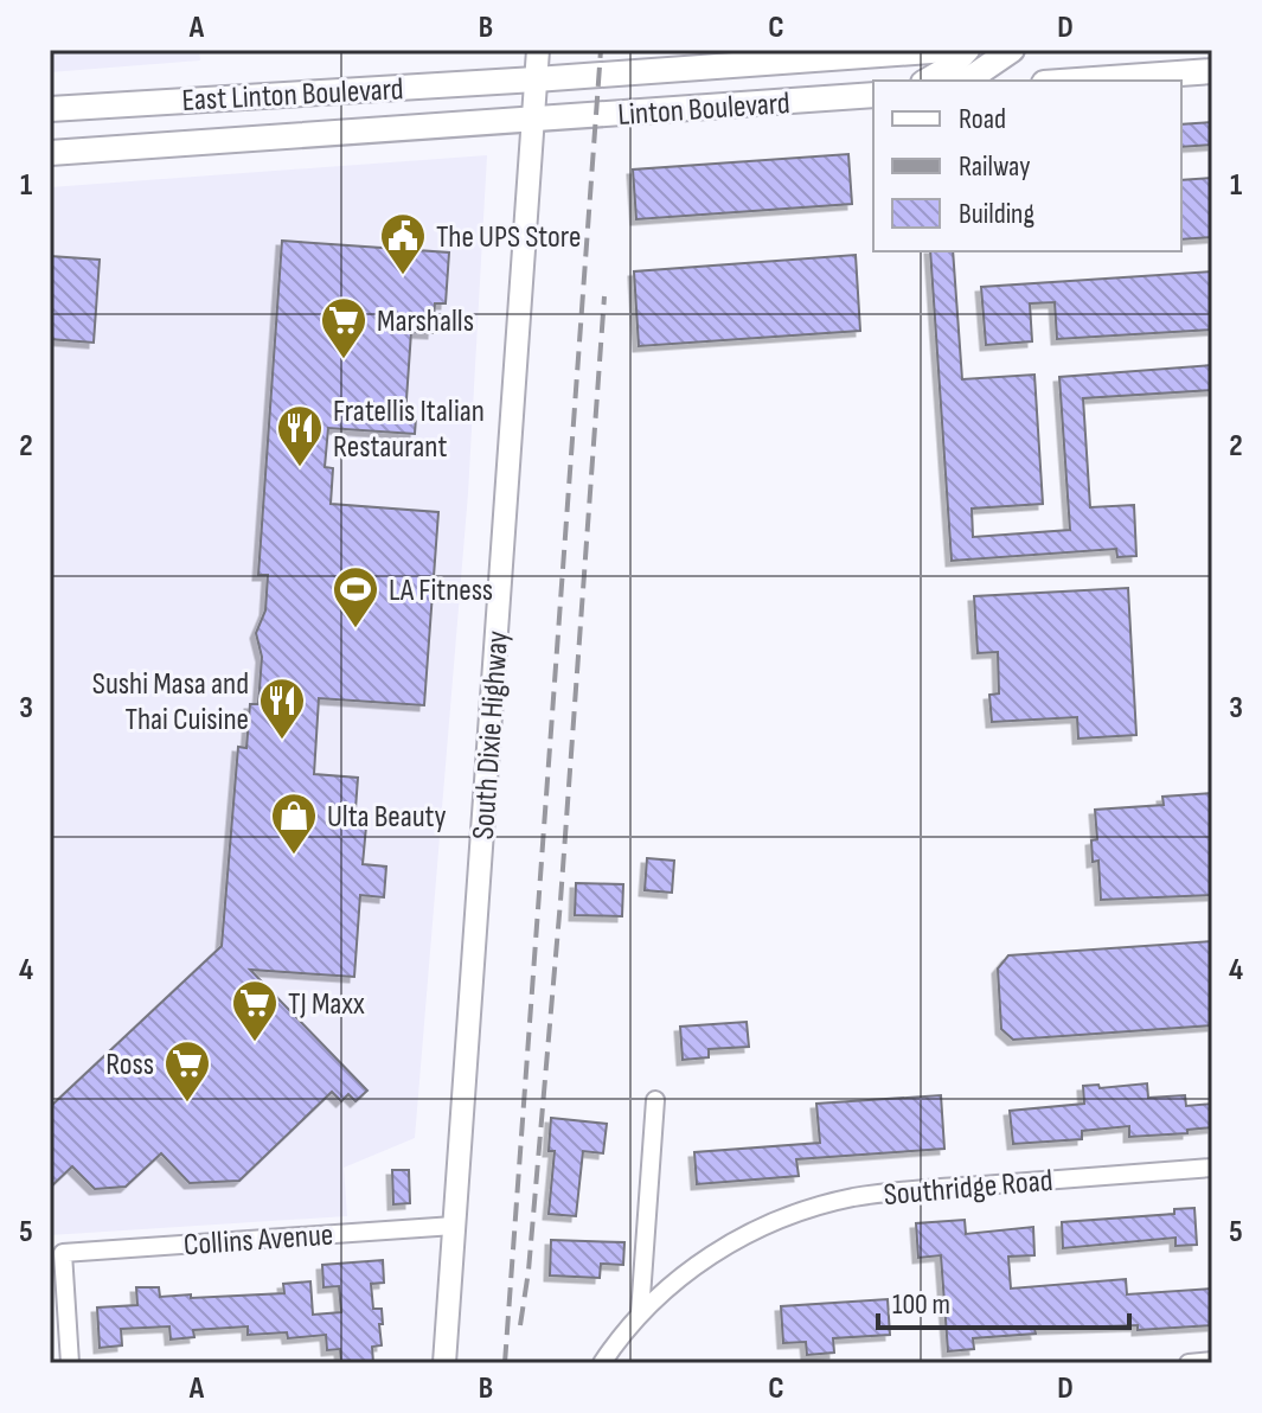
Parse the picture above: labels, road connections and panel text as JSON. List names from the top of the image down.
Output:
{
  "streets": {
    "main road": ["East Linton Boulevard", "Linton Boulevard"],
    "street": ["South Dixie Highway", "Southridge Road", "Collins Avenue"]
  },
  "crossings": [
    ["East Linton Boulevard", "Linton Boulevard"],
    ["East Linton Boulevard", "South Dixie Highway"],
    ["Linton Boulevard", "South Dixie Highway"],
    ["South Dixie Highway", "Collins Avenue"]
  ],
  "places": {
    "public building": ["The UPS Store"],
    "supermarket": ["Marshalls", "TJ Maxx", "Ross"],
    "restaurant": ["Fratellis Italian Restaurant", "Sushi Masa and Thai Cuisine"],
    "sports": ["LA Fitness"],
    "shop": ["Ulta Beauty"]
  },
  "legend": ["Road", "Railway", "Building"],
  "scale_bar": "100 m",
  "grid": {
    "columns": [
      "A",
      "B",
      "C",
      "D"
    ],
    "rows": [
      "1",
      "2",
      "3",
      "4",
      "5"
    ]
  }
}
